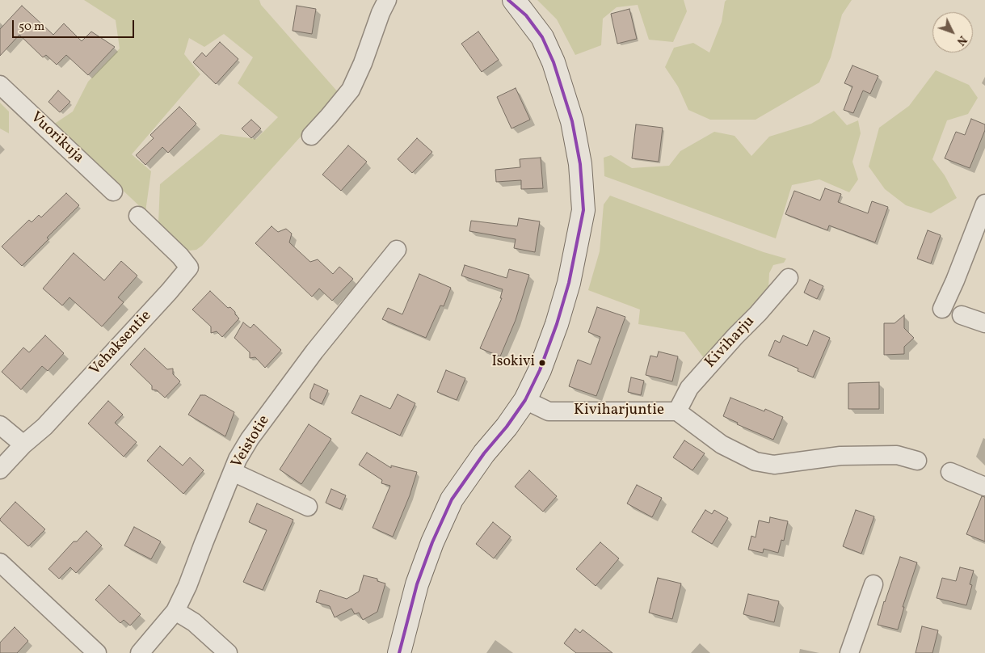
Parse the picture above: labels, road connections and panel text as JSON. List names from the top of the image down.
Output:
{
  "streets": {
    "street": [
      "Vuorikuja",
      "Kiviharju",
      "Vehaksentie",
      "Kiviharjuntie",
      "Veistotie"
    ]
  },
  "crossings": [
    ["Kiviharju", "Kiviharjuntie"]
  ],
  "places": ["Isokivi"],
  "scale_bar": "50 m",
  "north": "bottom right"
}
